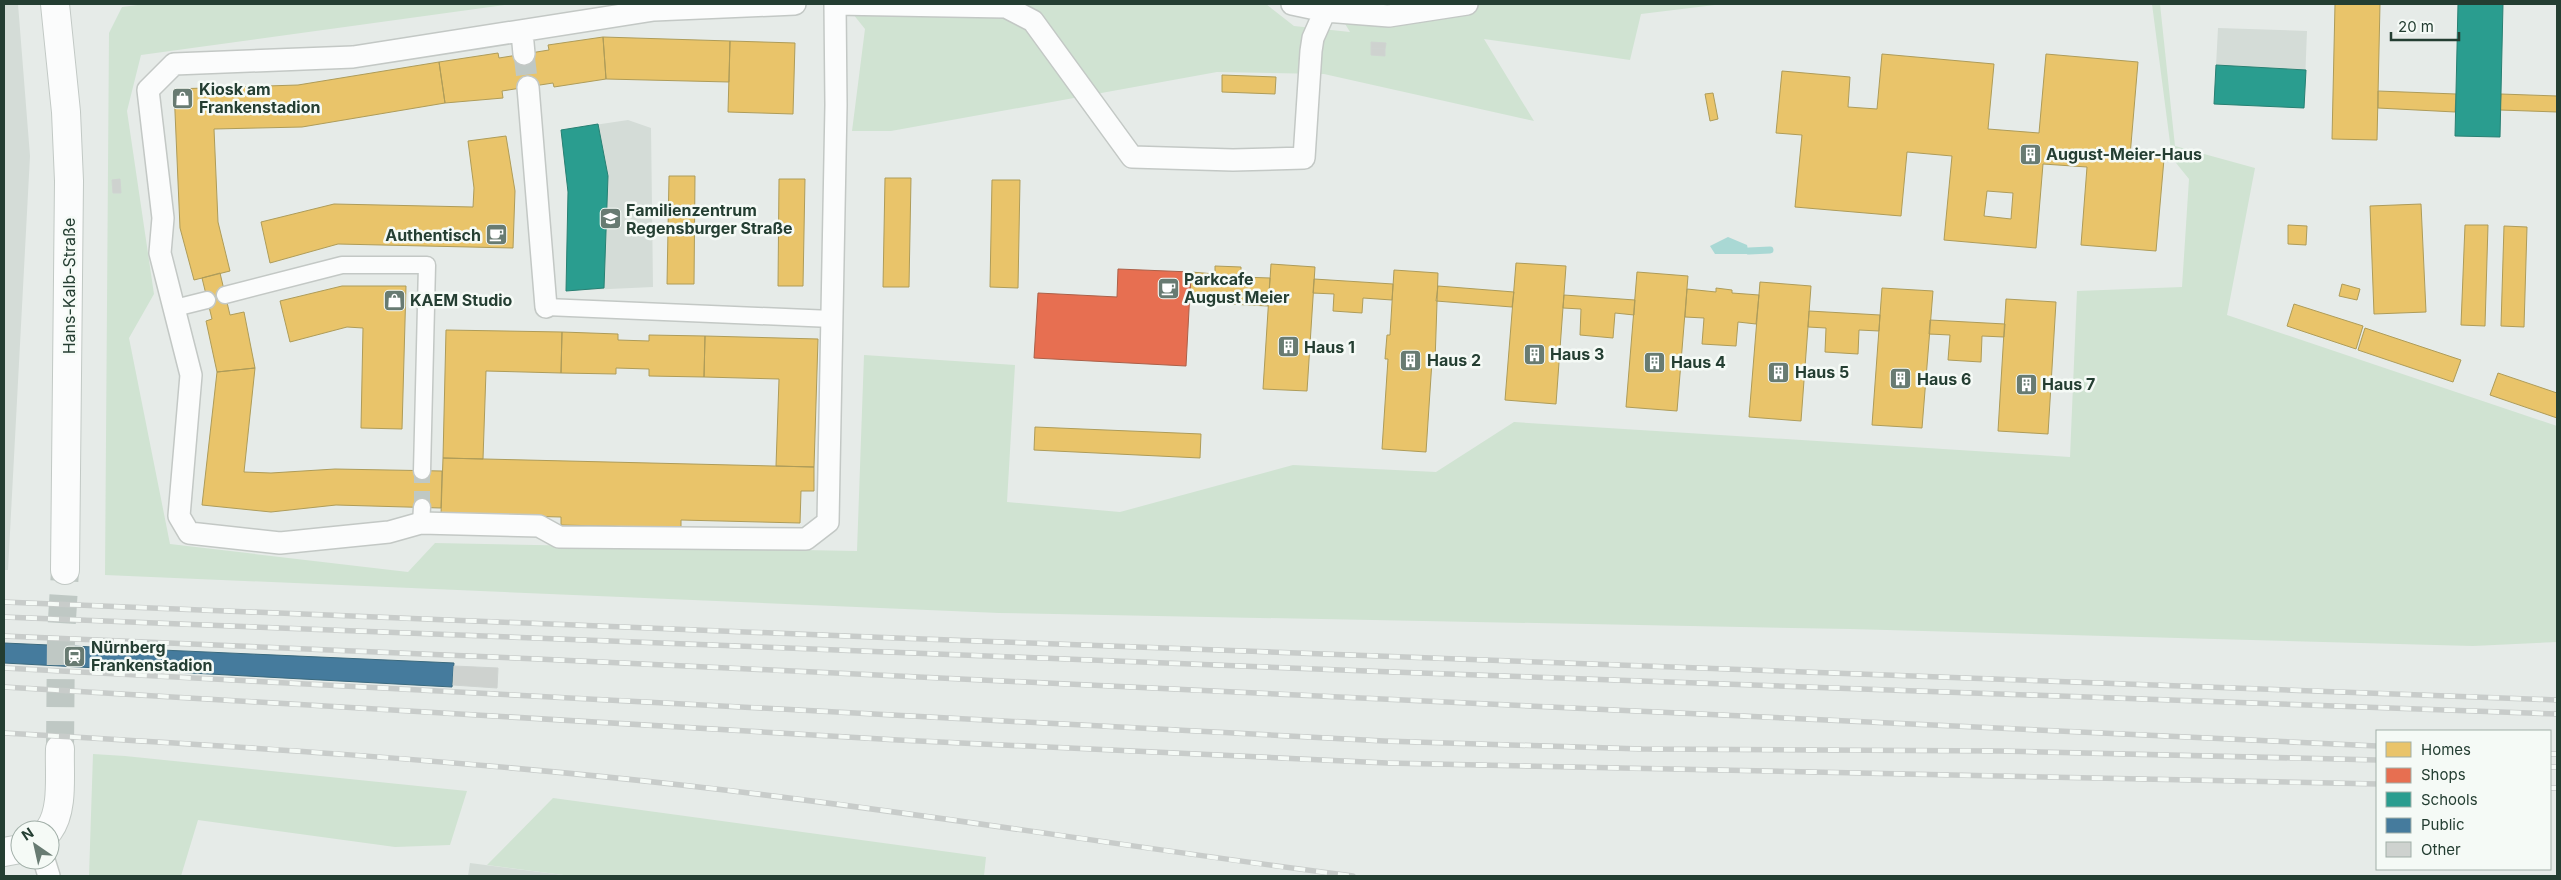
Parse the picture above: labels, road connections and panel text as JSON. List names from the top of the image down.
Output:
{
  "streets": {
    "main road": ["Hans-Kalb-Straße"]
  },
  "places": {
    "shop": ["Kiosk am Frankenstadion", "KAEM Studio"],
    "building": [
      "August-Meier-Haus",
      "Haus 1",
      "Haus 3",
      "Haus 2",
      "Haus 4",
      "Haus 5",
      "Haus 6",
      "Haus 7"
    ],
    "school or university": ["Familienzentrum Regensburger Straße"],
    "cafe": ["Authentisch", "Parkcafe August Meier"],
    "station": ["Nürnberg Frankenstadion"]
  },
  "legend": [
    "Homes",
    "Shops",
    "Schools",
    "Public",
    "Other"
  ],
  "scale_bar": "20 m",
  "north": "top left"
}
